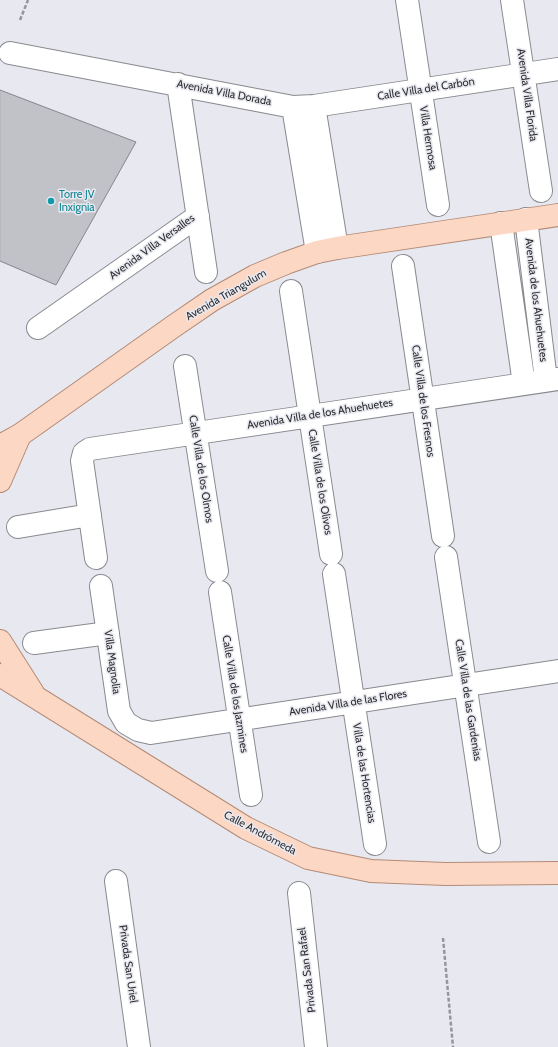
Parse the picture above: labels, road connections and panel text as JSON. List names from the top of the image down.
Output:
{
  "streets": {
    "main road": ["Avenida Triangulum", "Calle Andrómeda"],
    "street": [
      "Calle Villa del Carbón",
      "Avenida Villa Dorada",
      "Avenida Villa Florida",
      "Villa Hermosa",
      "Avenida Villa Versalles",
      "Avenida de los Ahuehuetes",
      "Calle Villa de los Fresnos",
      "Avenida Villa de los Ahuehuetes",
      "Calle Villa de los Olmos",
      "Calle Villa de los Olivos",
      "Villa Magnolia",
      "Calle Villa de los Jazmines",
      "Calle Villa de las Gardenias",
      "Avenida Villa de las Flores",
      "Villa de las Hortencias",
      "Privada San Uriel",
      "Privada San Rafael"
    ]
  },
  "crossings": [
    ["Calle Villa del Carbón", "Avenida Villa Dorada"],
    ["Calle Villa del Carbón", "Avenida Villa Florida"],
    ["Calle Villa del Carbón", "Villa Hermosa"],
    ["Avenida Villa Dorada", "Avenida Villa Versalles"],
    ["Avenida Triangulum", "Avenida de los Ahuehuetes"],
    ["Avenida de los Ahuehuetes", "Avenida Villa de los Ahuehuetes"],
    ["Calle Villa de los Fresnos", "Avenida Villa de los Ahuehuetes"],
    ["Calle Villa de los Fresnos", "Calle Villa de las Gardenias"],
    ["Avenida Villa de los Ahuehuetes", "Calle Villa de los Olmos"],
    ["Avenida Villa de los Ahuehuetes", "Calle Villa de los Olivos"],
    ["Calle Villa de los Olmos", "Calle Villa de los Jazmines"],
    ["Calle Villa de los Olivos", "Avenida Villa de las Flores"],
    ["Calle Villa de los Olivos", "Villa de las Hortencias"],
    ["Villa Magnolia", "Avenida Villa de las Flores"],
    ["Calle Villa de los Jazmines", "Avenida Villa de las Flores"],
    ["Calle Villa de las Gardenias", "Avenida Villa de las Flores"],
    ["Avenida Villa de las Flores", "Villa de las Hortencias"]
  ],
  "places": ["Torre JV Inxignia"]
}
